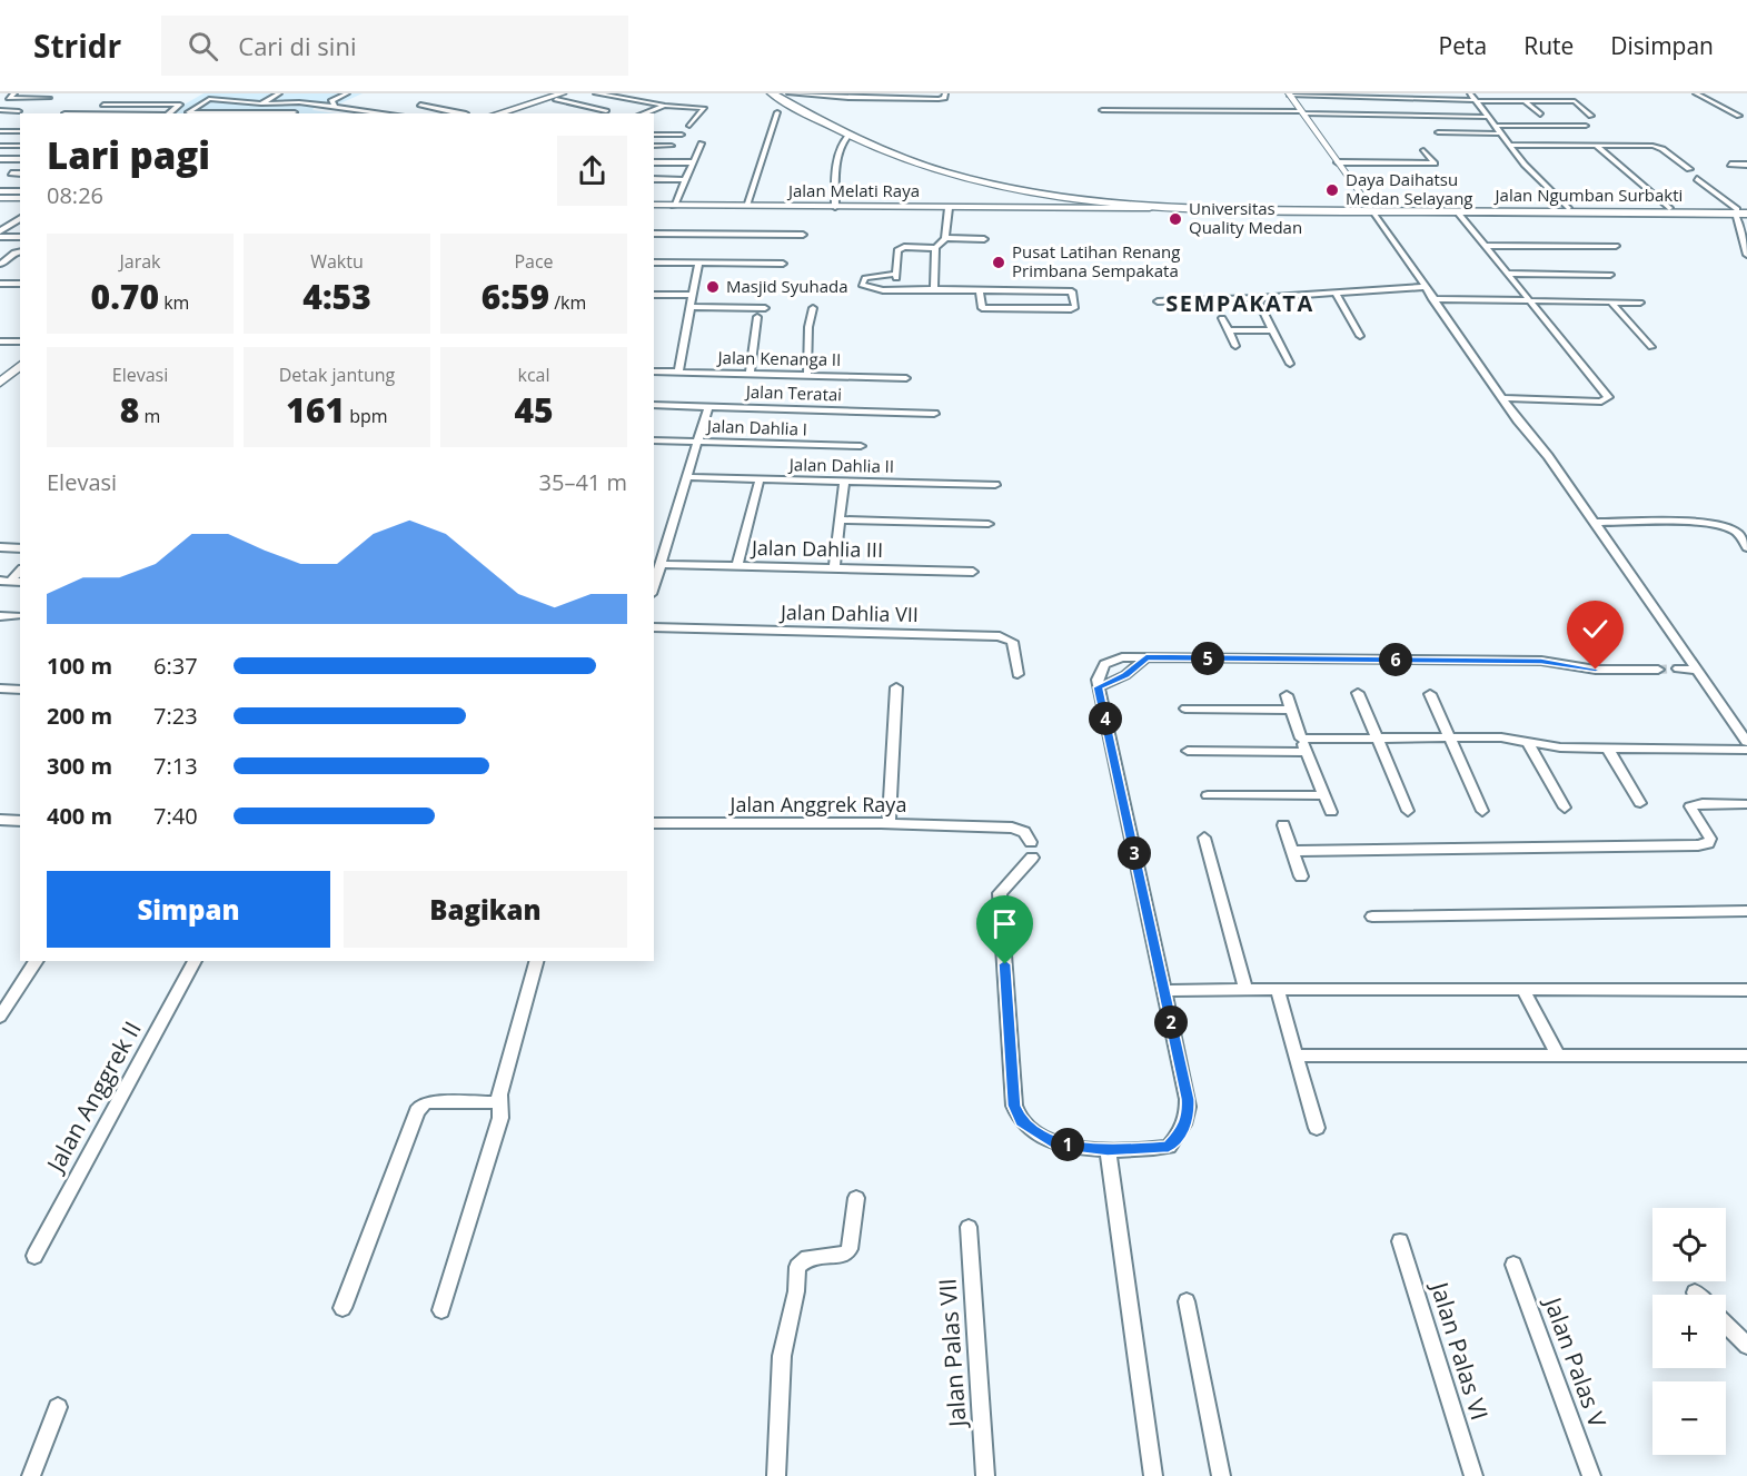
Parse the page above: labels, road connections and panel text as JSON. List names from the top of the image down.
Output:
{
  "streets": {
    "highway": ["Jalan Ngumban Surbakti"],
    "main road": ["Jalan Melati Raya"],
    "street": [
      "Jalan Kenanga II",
      "Jalan Teratai",
      "Jalan Dahlia I",
      "Jalan Dahlia II",
      "Jalan Dahlia III",
      "Jalan Dahlia VII",
      "Jalan Anggrek Raya",
      "Jalan Anggrek II",
      "Jalan Palas VI",
      "Jalan Palas VII",
      "Jalan Palas V"
    ]
  },
  "crossings": [
    ["Jalan Melati Raya", "Jalan Ngumban Surbakti"]
  ],
  "districts": ["SEMPAKATA"],
  "places": [
    "Daya Daihatsu Medan Selayang",
    "Universitas Quality Medan",
    "Pusat Latihan Renang Primbana Sempakata",
    "Masjid Syuhada"
  ],
  "page": {
    "header": "Stridr",
    "search": "Cari di sini",
    "nav": ["Peta", "Rute", "Disimpan"],
    "heading": ["Lari pagi", "08:26"],
    "stats": [
      ["Jarak", "0.70 km"],
      ["Waktu", "4:53"],
      ["Pace", "6:59 /km"],
      ["Elevasi", "8 m"],
      ["Detak jantung", "161 bpm"],
      ["kcal", "45"]
    ],
    "chart": ["Elevasi", "35–41 m"],
    "list": [
      {
        "name": "100 m",
        "note": "6:37"
      },
      {
        "name": "200 m",
        "note": "7:23"
      },
      {
        "name": "300 m",
        "note": "7:13"
      },
      {
        "name": "400 m",
        "note": "7:40"
      }
    ],
    "pins": [
      "5",
      "6",
      "4",
      "3",
      "2",
      "1"
    ],
    "buttons": ["Simpan", "Bagikan"],
    "map_buttons": ["+", "−"]
  }
}
